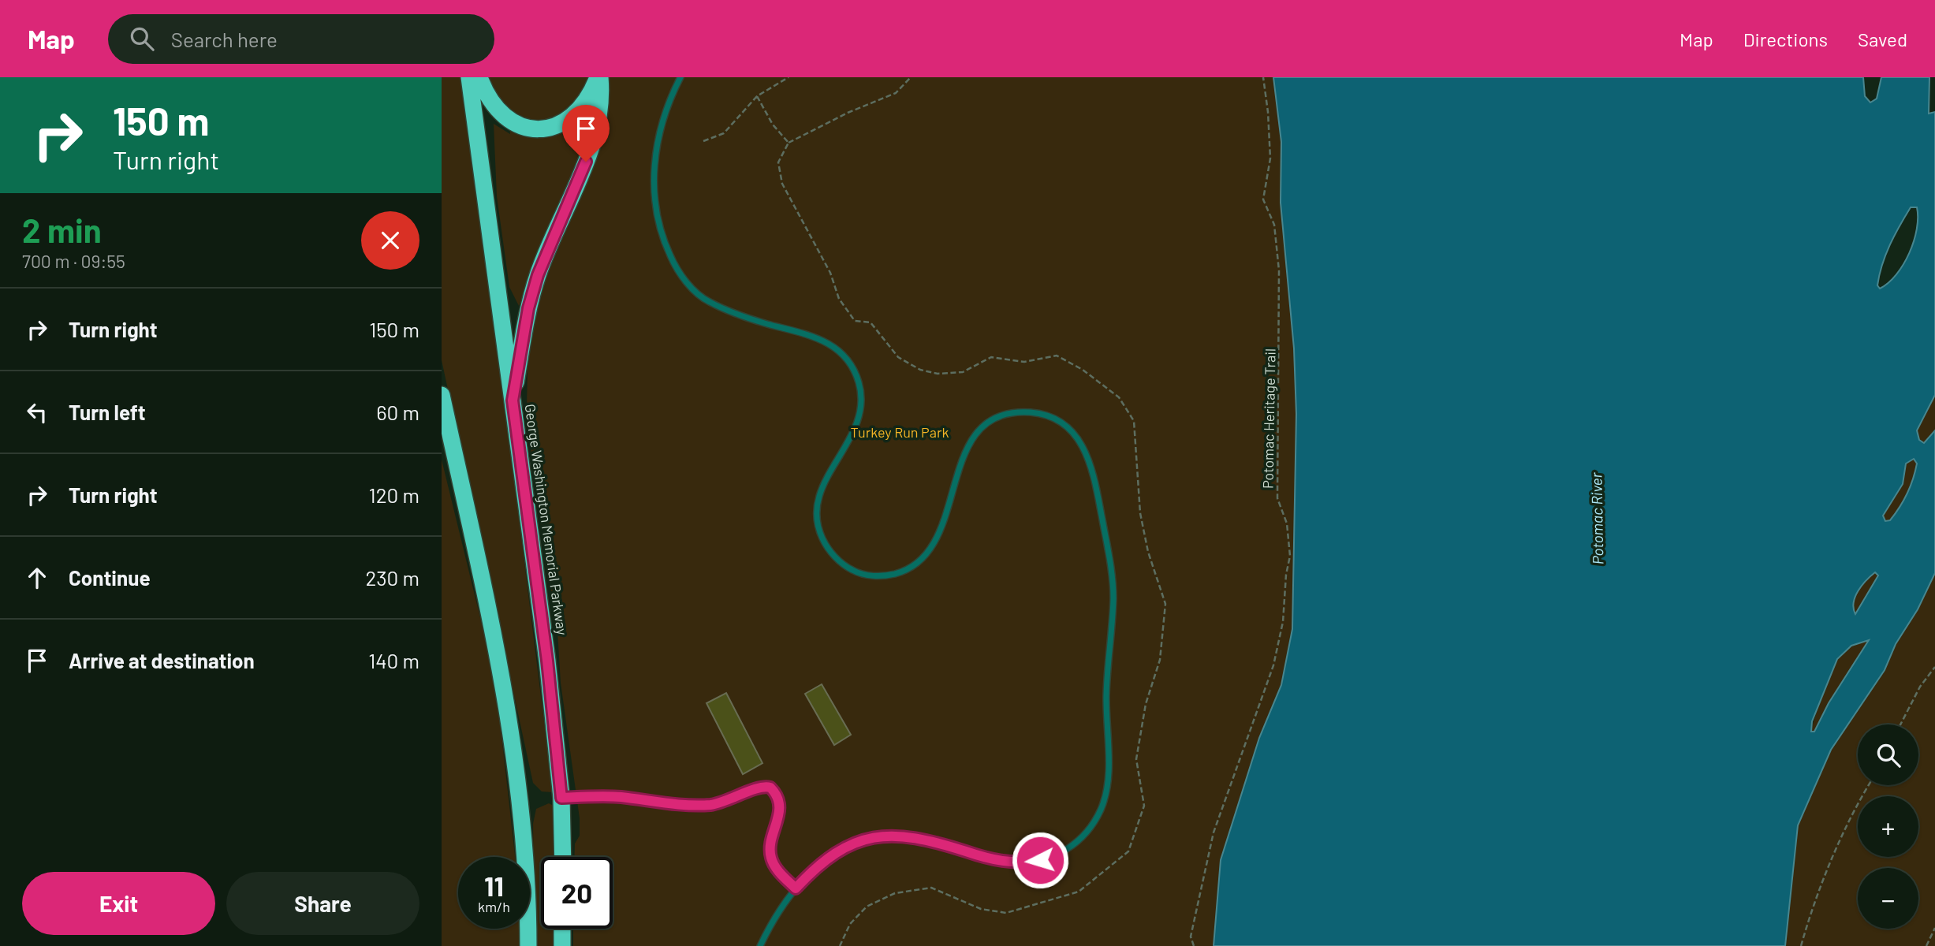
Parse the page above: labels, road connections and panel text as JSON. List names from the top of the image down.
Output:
{
  "streets": {
    "highway": ["George Washington Memorial Parkway"],
    "path": ["Potomac Heritage Trail"]
  },
  "water": ["Potomac River"],
  "parks": ["Turkey Run Park"],
  "page": {
    "header": "Map",
    "search": "Search here",
    "nav": ["Map", "Directions", "Saved"],
    "turn": ["150 m", "Turn right"],
    "heading": ["2 min", "700 m · 09:55"],
    "list": [
      {
        "name": "Turn right",
        "value": "150 m"
      },
      {
        "name": "Turn left",
        "value": "60 m"
      },
      {
        "name": "Turn right",
        "value": "120 m"
      },
      {
        "name": "Continue",
        "value": "230 m"
      },
      {
        "name": "Arrive at destination",
        "value": "140 m"
      }
    ],
    "map_buttons": ["+", "−"],
    "speed": "11 km/h",
    "limit": "20",
    "buttons": ["Exit", "Share"]
  }
}
